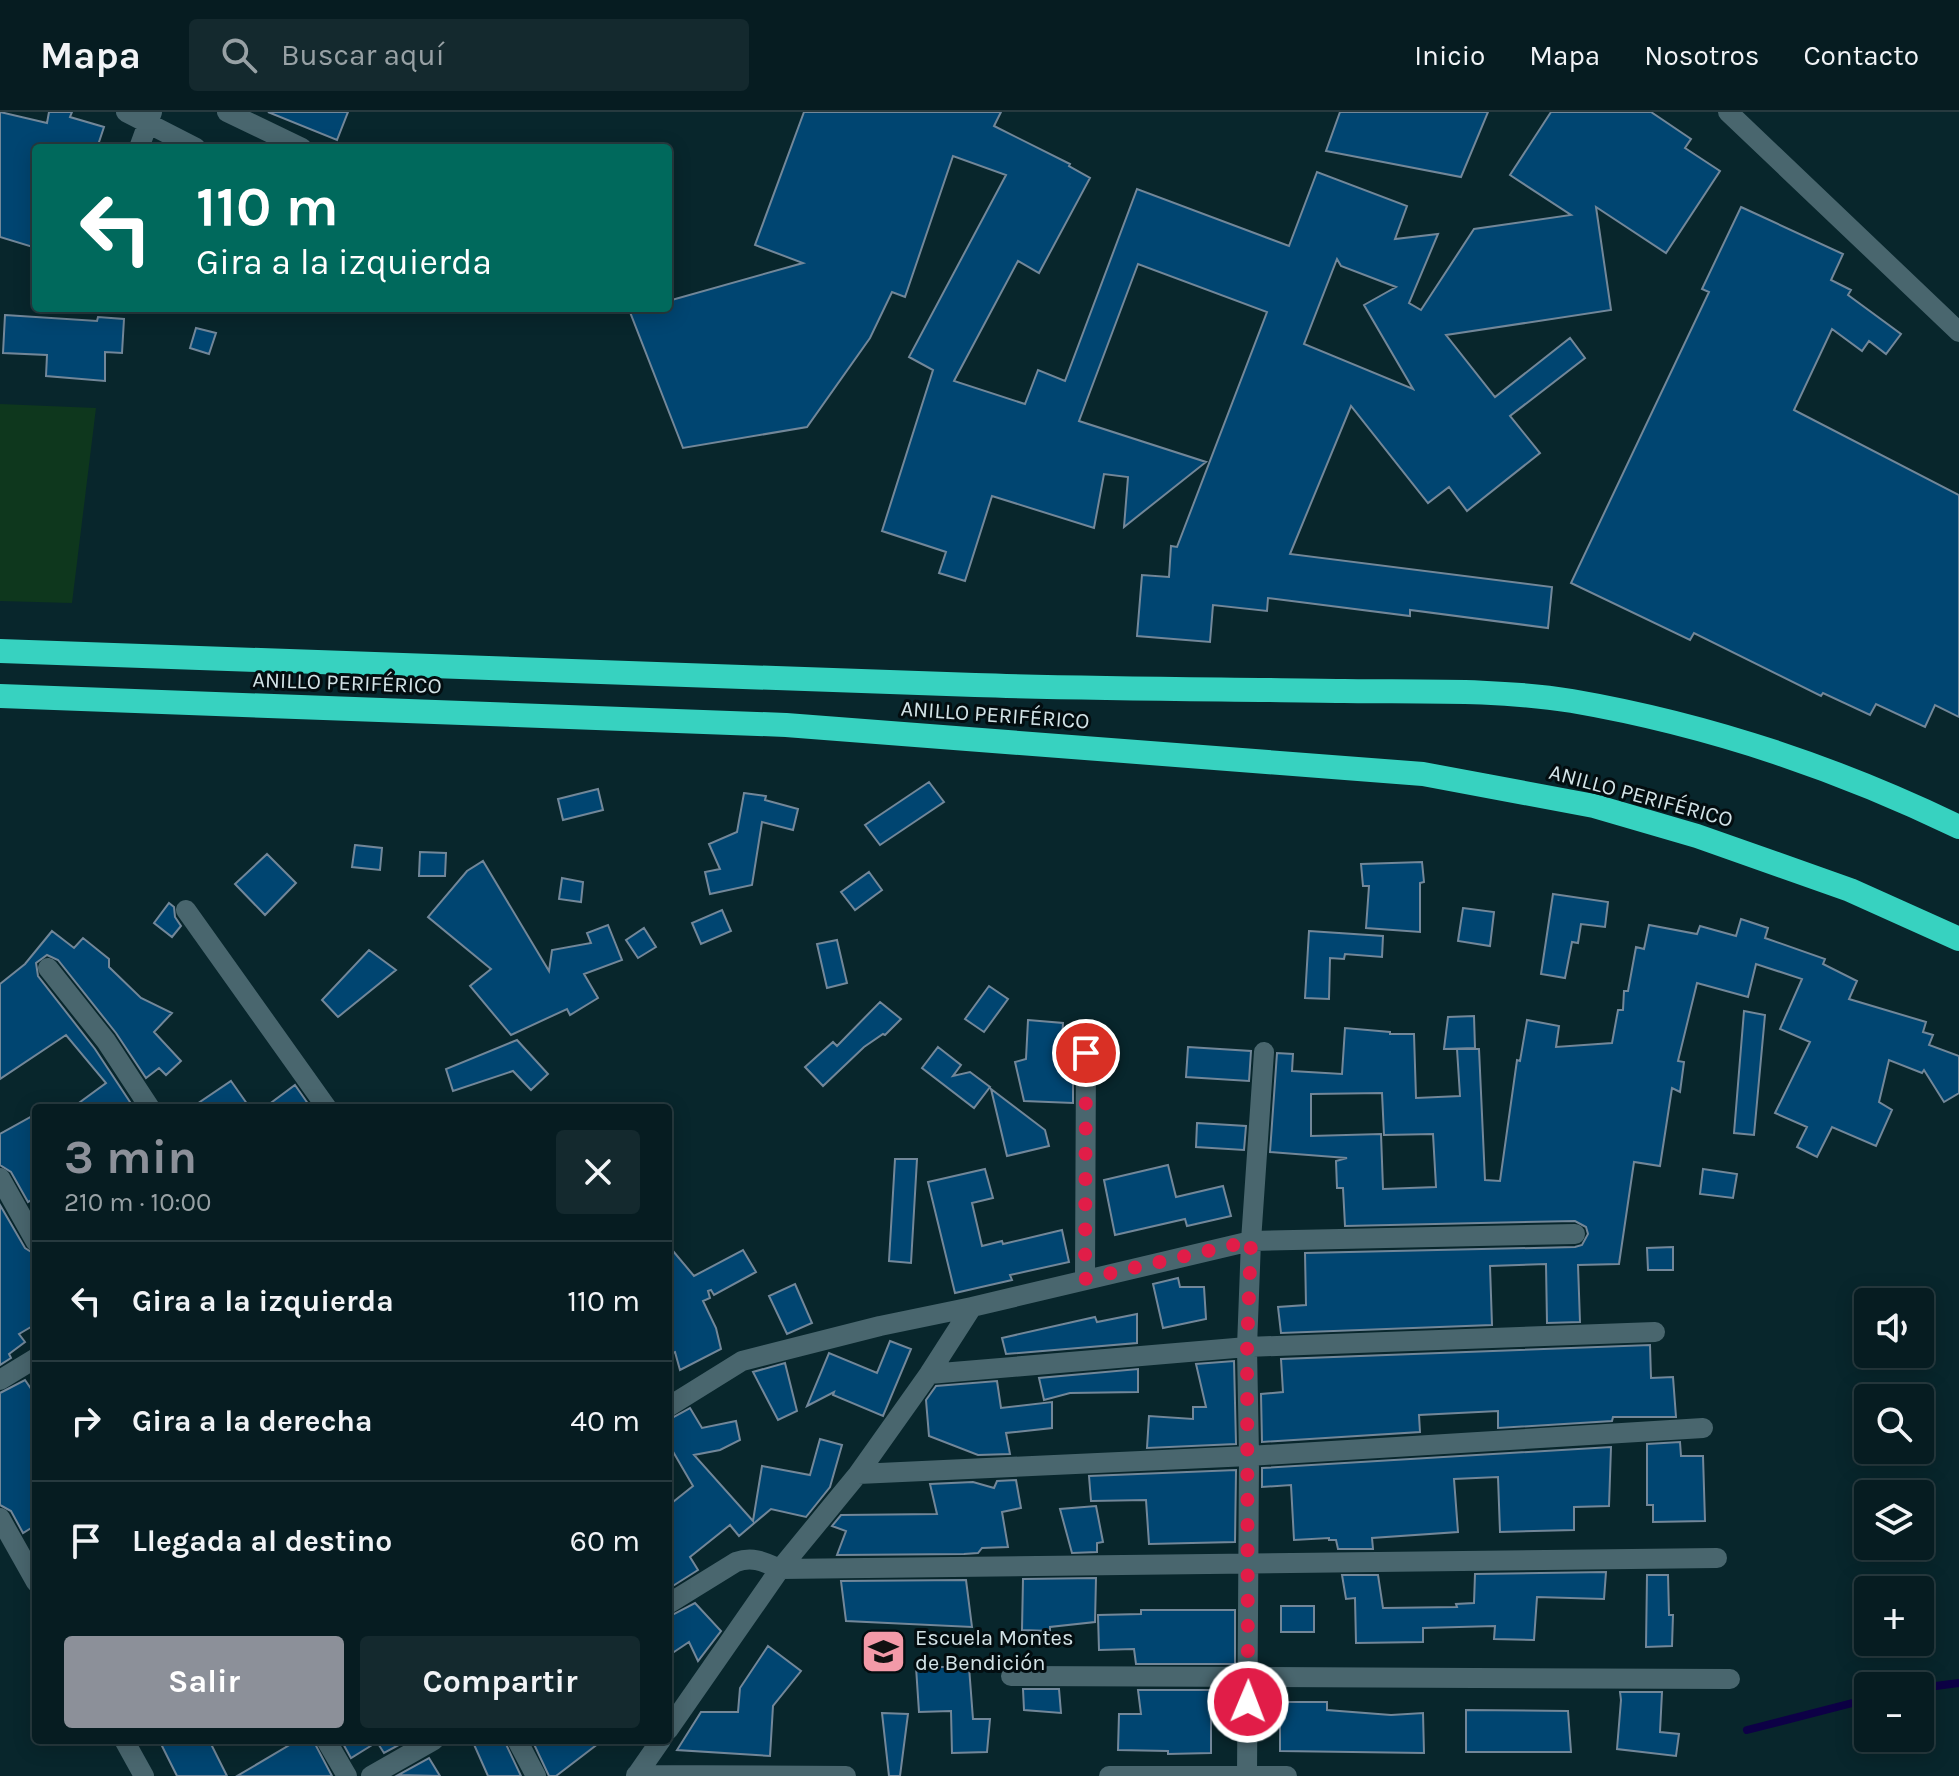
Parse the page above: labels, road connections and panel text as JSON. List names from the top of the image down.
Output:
{
  "streets": {
    "highway": ["ANILLO PERIFÉRICO"]
  },
  "places": {
    "school or university": ["Escuela Montes de Bendición"]
  },
  "page": {
    "header": "Mapa",
    "search": "Buscar aquí",
    "nav": [
      "Inicio",
      "Mapa",
      "Nosotros",
      "Contacto"
    ],
    "turn": ["110 m", "Gira a la izquierda"],
    "heading": ["3 min", "210 m · 10:00"],
    "list": [
      {
        "name": "Gira a la izquierda",
        "value": "110 m"
      },
      {
        "name": "Gira a la derecha",
        "value": "40 m"
      },
      {
        "name": "Llegada al destino",
        "value": "60 m"
      }
    ],
    "map_buttons": ["+", "−"],
    "buttons": ["Salir", "Compartir"]
  }
}
